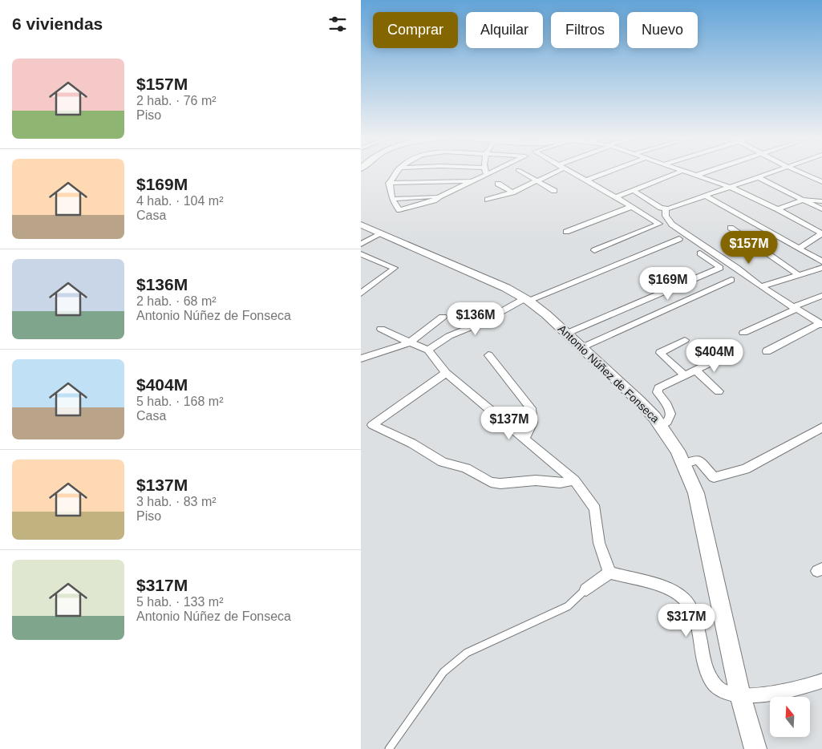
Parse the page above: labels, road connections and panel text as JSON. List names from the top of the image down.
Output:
{
  "streets": {
    "main road": ["Antonio Núñez de Fonseca"]
  },
  "north": "top",
  "page": {
    "heading": "6 viviendas",
    "chip": [
      "Comprar",
      "Alquilar",
      "Filtros",
      "Nuevo"
    ],
    "list": [
      {
        "name": "$157M",
        "note": "2 hab. · 76 m² · Piso"
      },
      {
        "name": "$169M",
        "note": "4 hab. · 104 m² · Casa"
      },
      {
        "name": "$136M",
        "note": "2 hab. · 68 m² · Antonio Núñez de Fonseca"
      },
      {
        "name": "$404M",
        "note": "5 hab. · 168 m² · Casa"
      },
      {
        "name": "$137M",
        "note": "3 hab. · 83 m² · Piso"
      },
      {
        "name": "$317M",
        "note": "5 hab. · 133 m² · Antonio Núñez de Fonseca"
      }
    ],
    "price": [
      "$157M",
      "$169M",
      "$136M",
      "$404M",
      "$137M",
      "$317M"
    ]
  }
}
